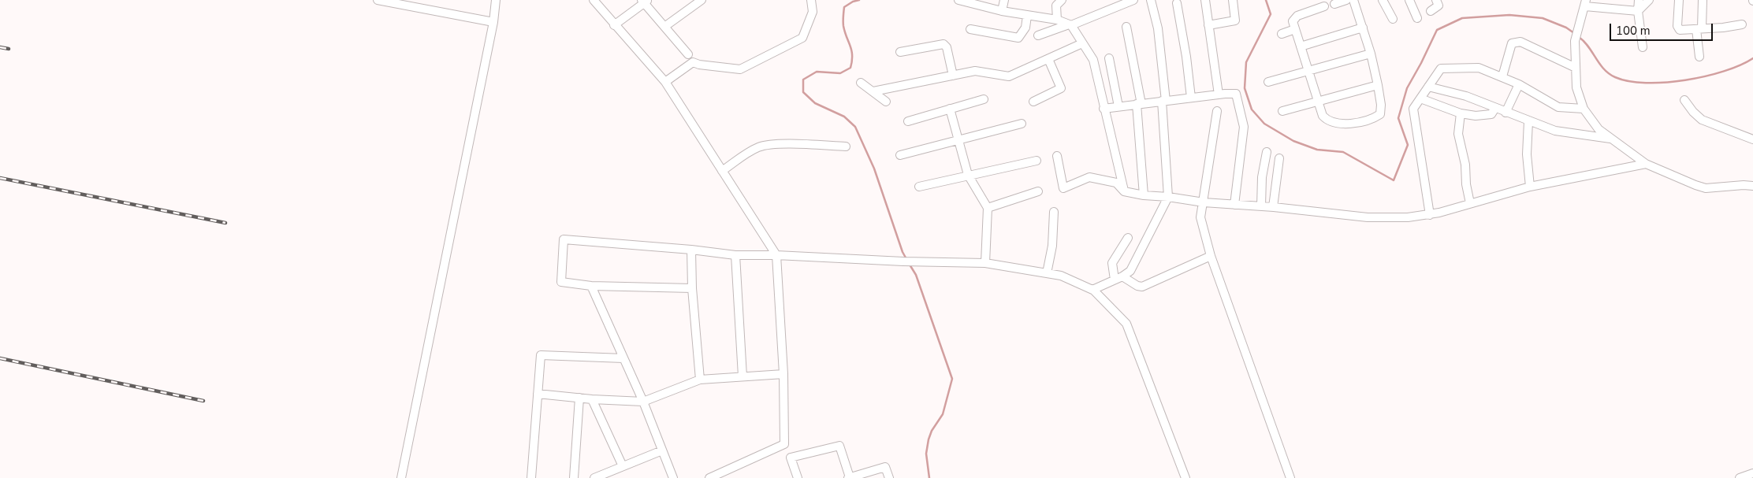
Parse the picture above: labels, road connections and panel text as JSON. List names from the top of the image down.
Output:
{
  "scale_bar": "100 m"
}
